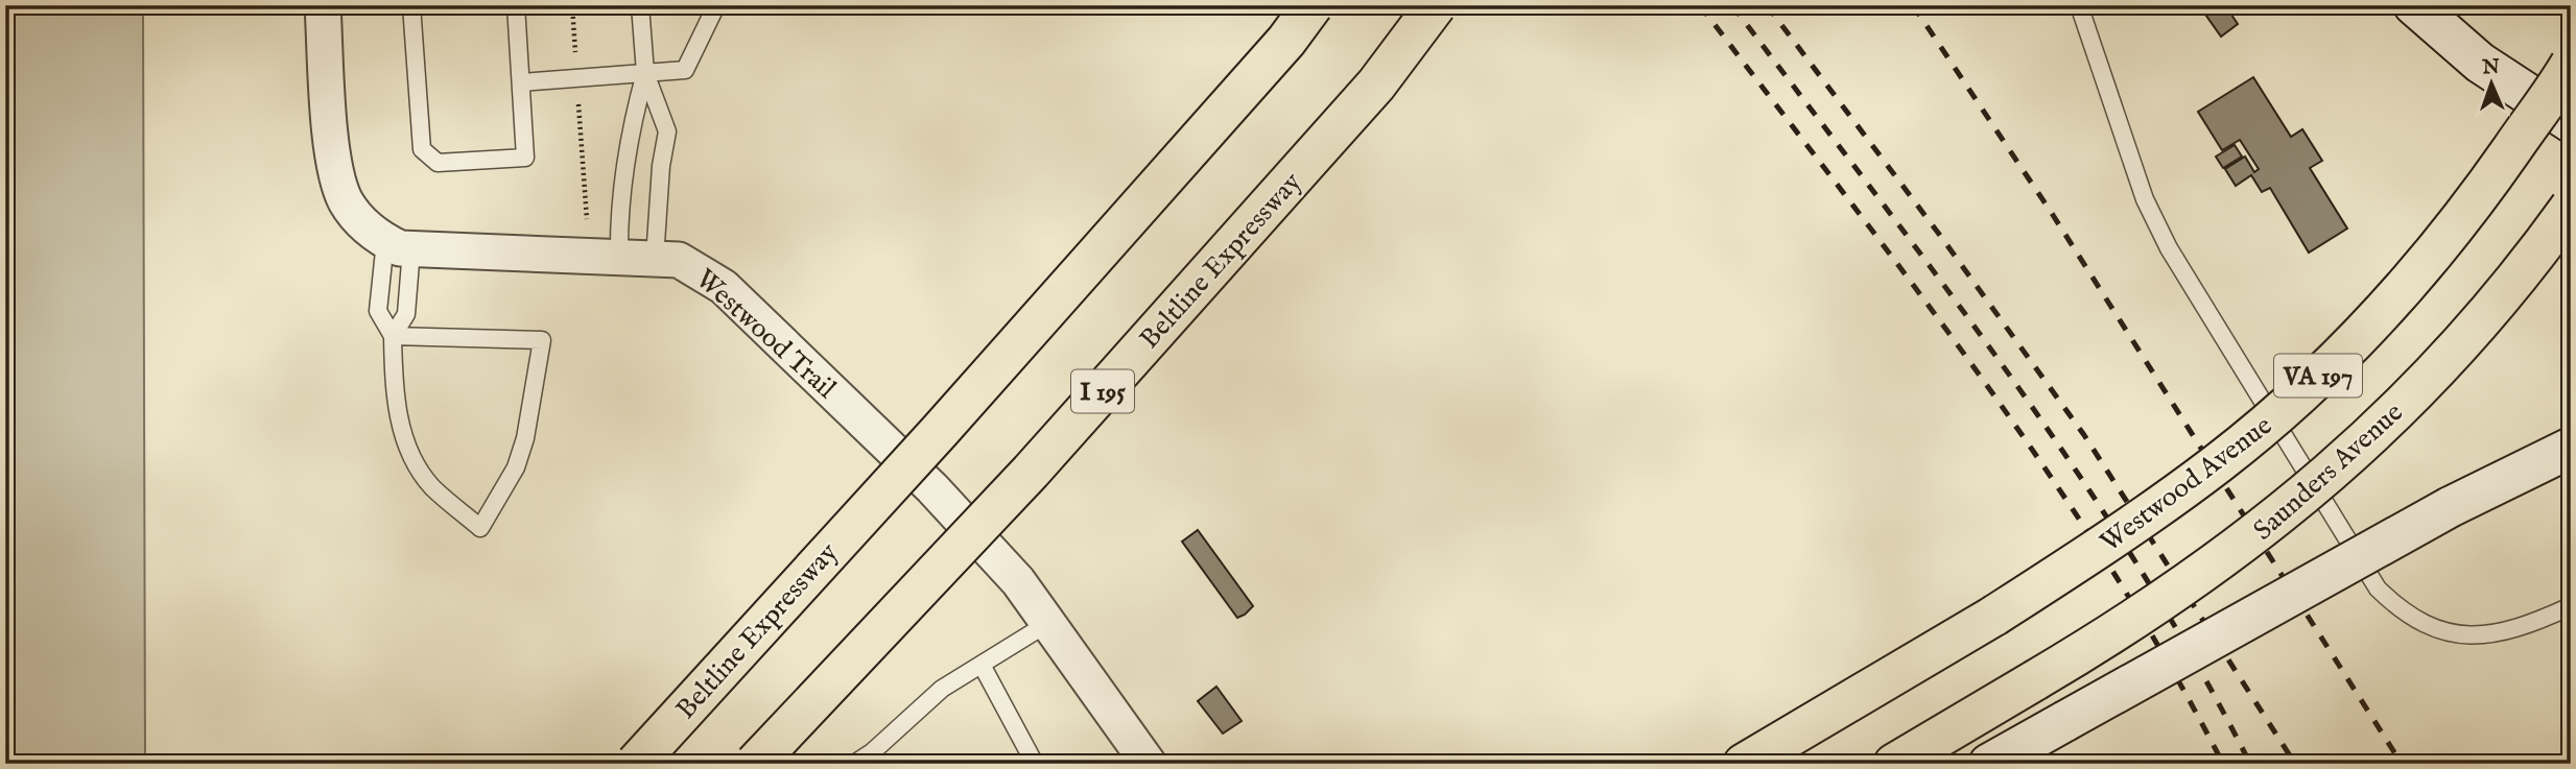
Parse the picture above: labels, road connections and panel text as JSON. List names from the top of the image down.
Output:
{
  "streets": {
    "main road": [
      "Beltline Expressway",
      "VA 197",
      "I 195",
      "Saunders Avenue",
      "Westwood Avenue"
    ],
    "street": ["Westwood Trail"]
  },
  "north": "top"
}
